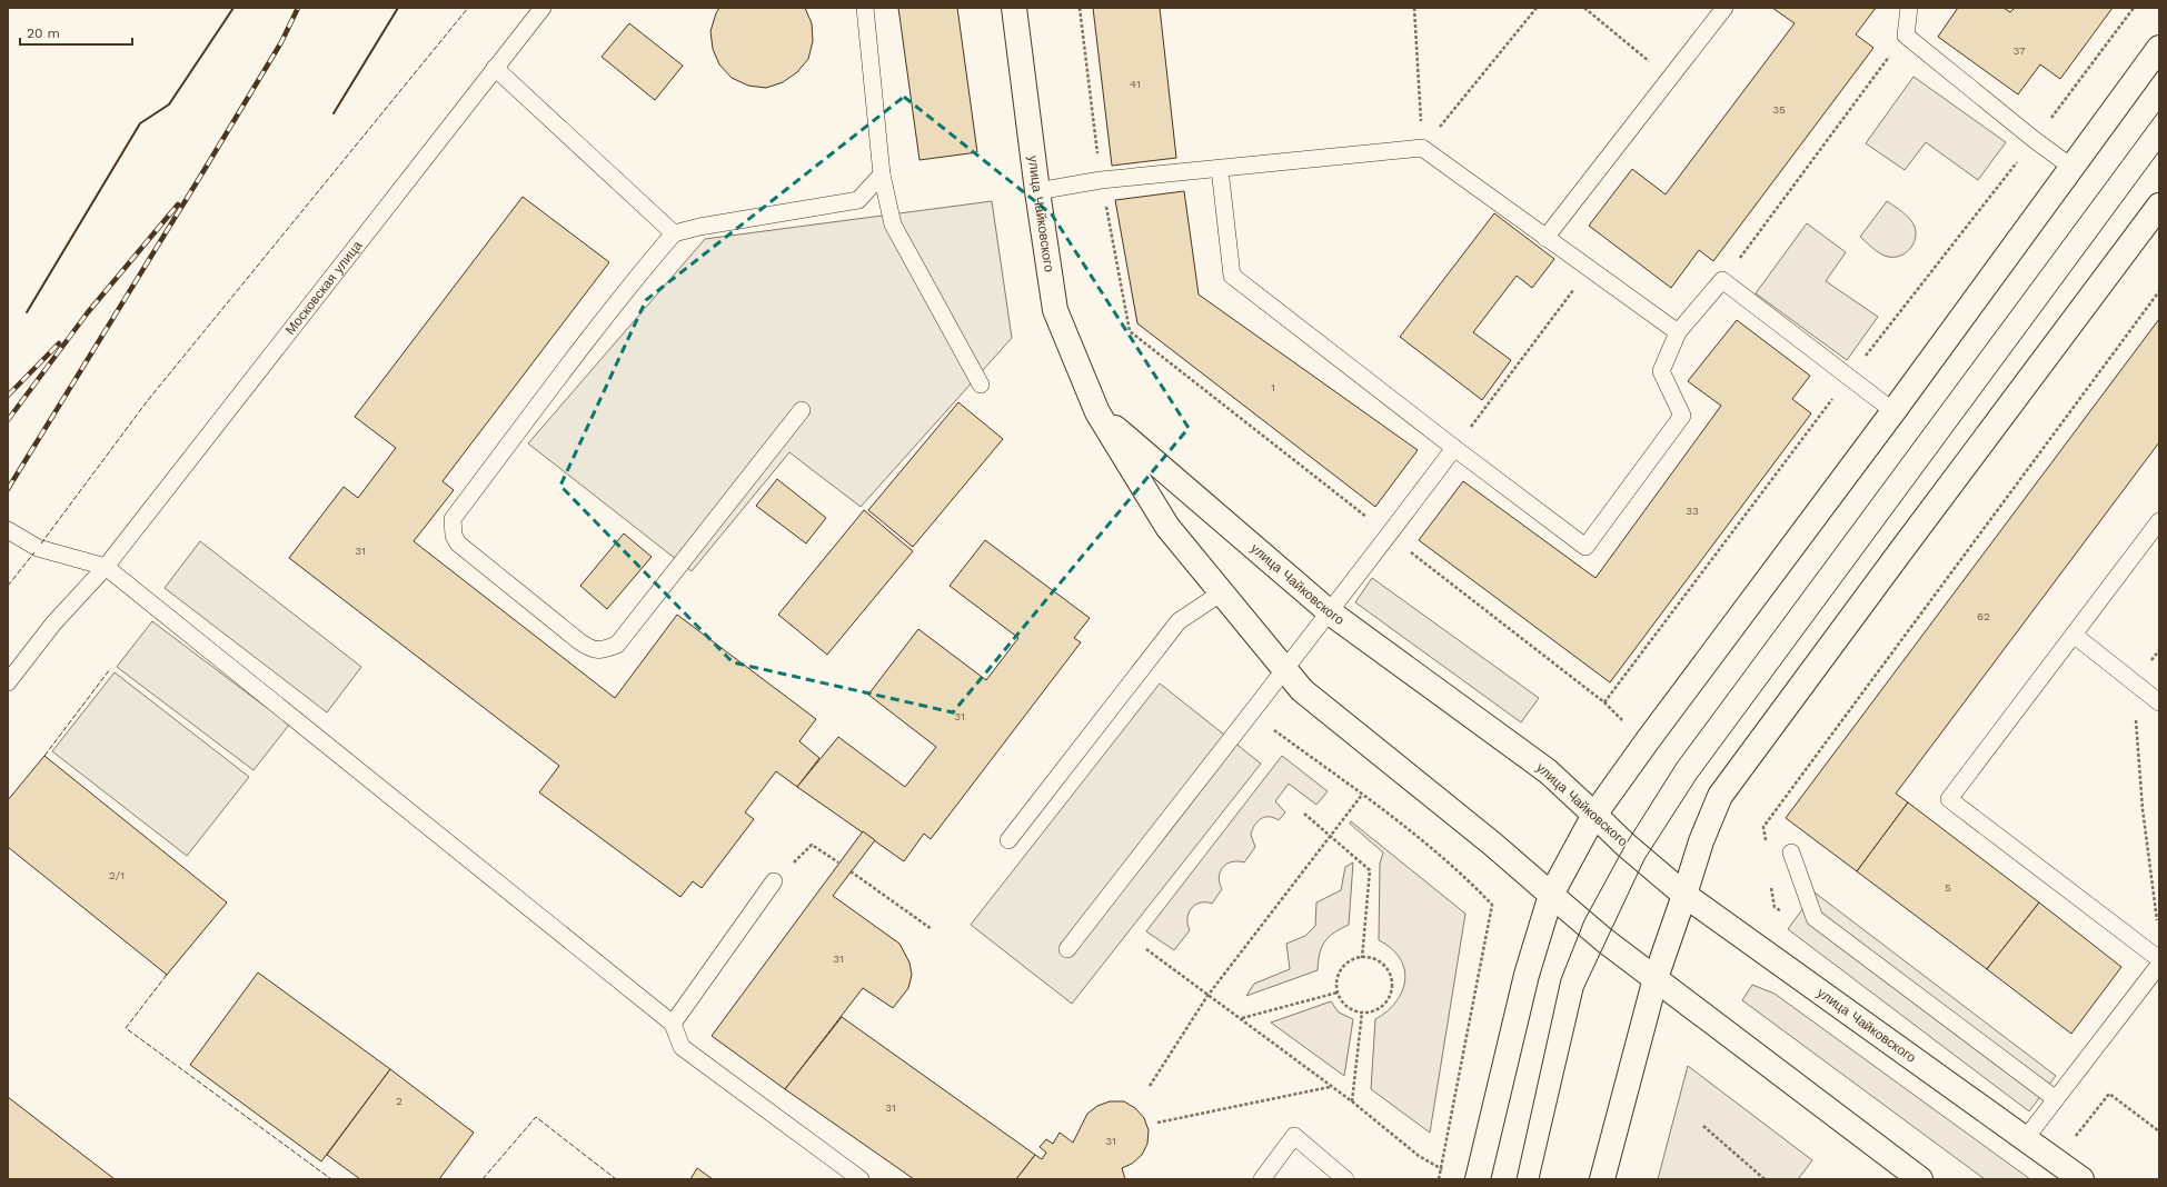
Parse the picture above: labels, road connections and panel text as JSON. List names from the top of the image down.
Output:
{
  "streets": {
    "main road": ["улица Чайковского"],
    "lane": ["Московская улица"]
  },
  "house_numbers": [
    "37",
    "41",
    "35",
    "1",
    "33",
    "31",
    "62",
    "31",
    "2/1",
    "5",
    "31",
    "2",
    "31",
    "31"
  ],
  "scale_bar": "20 m"
}
